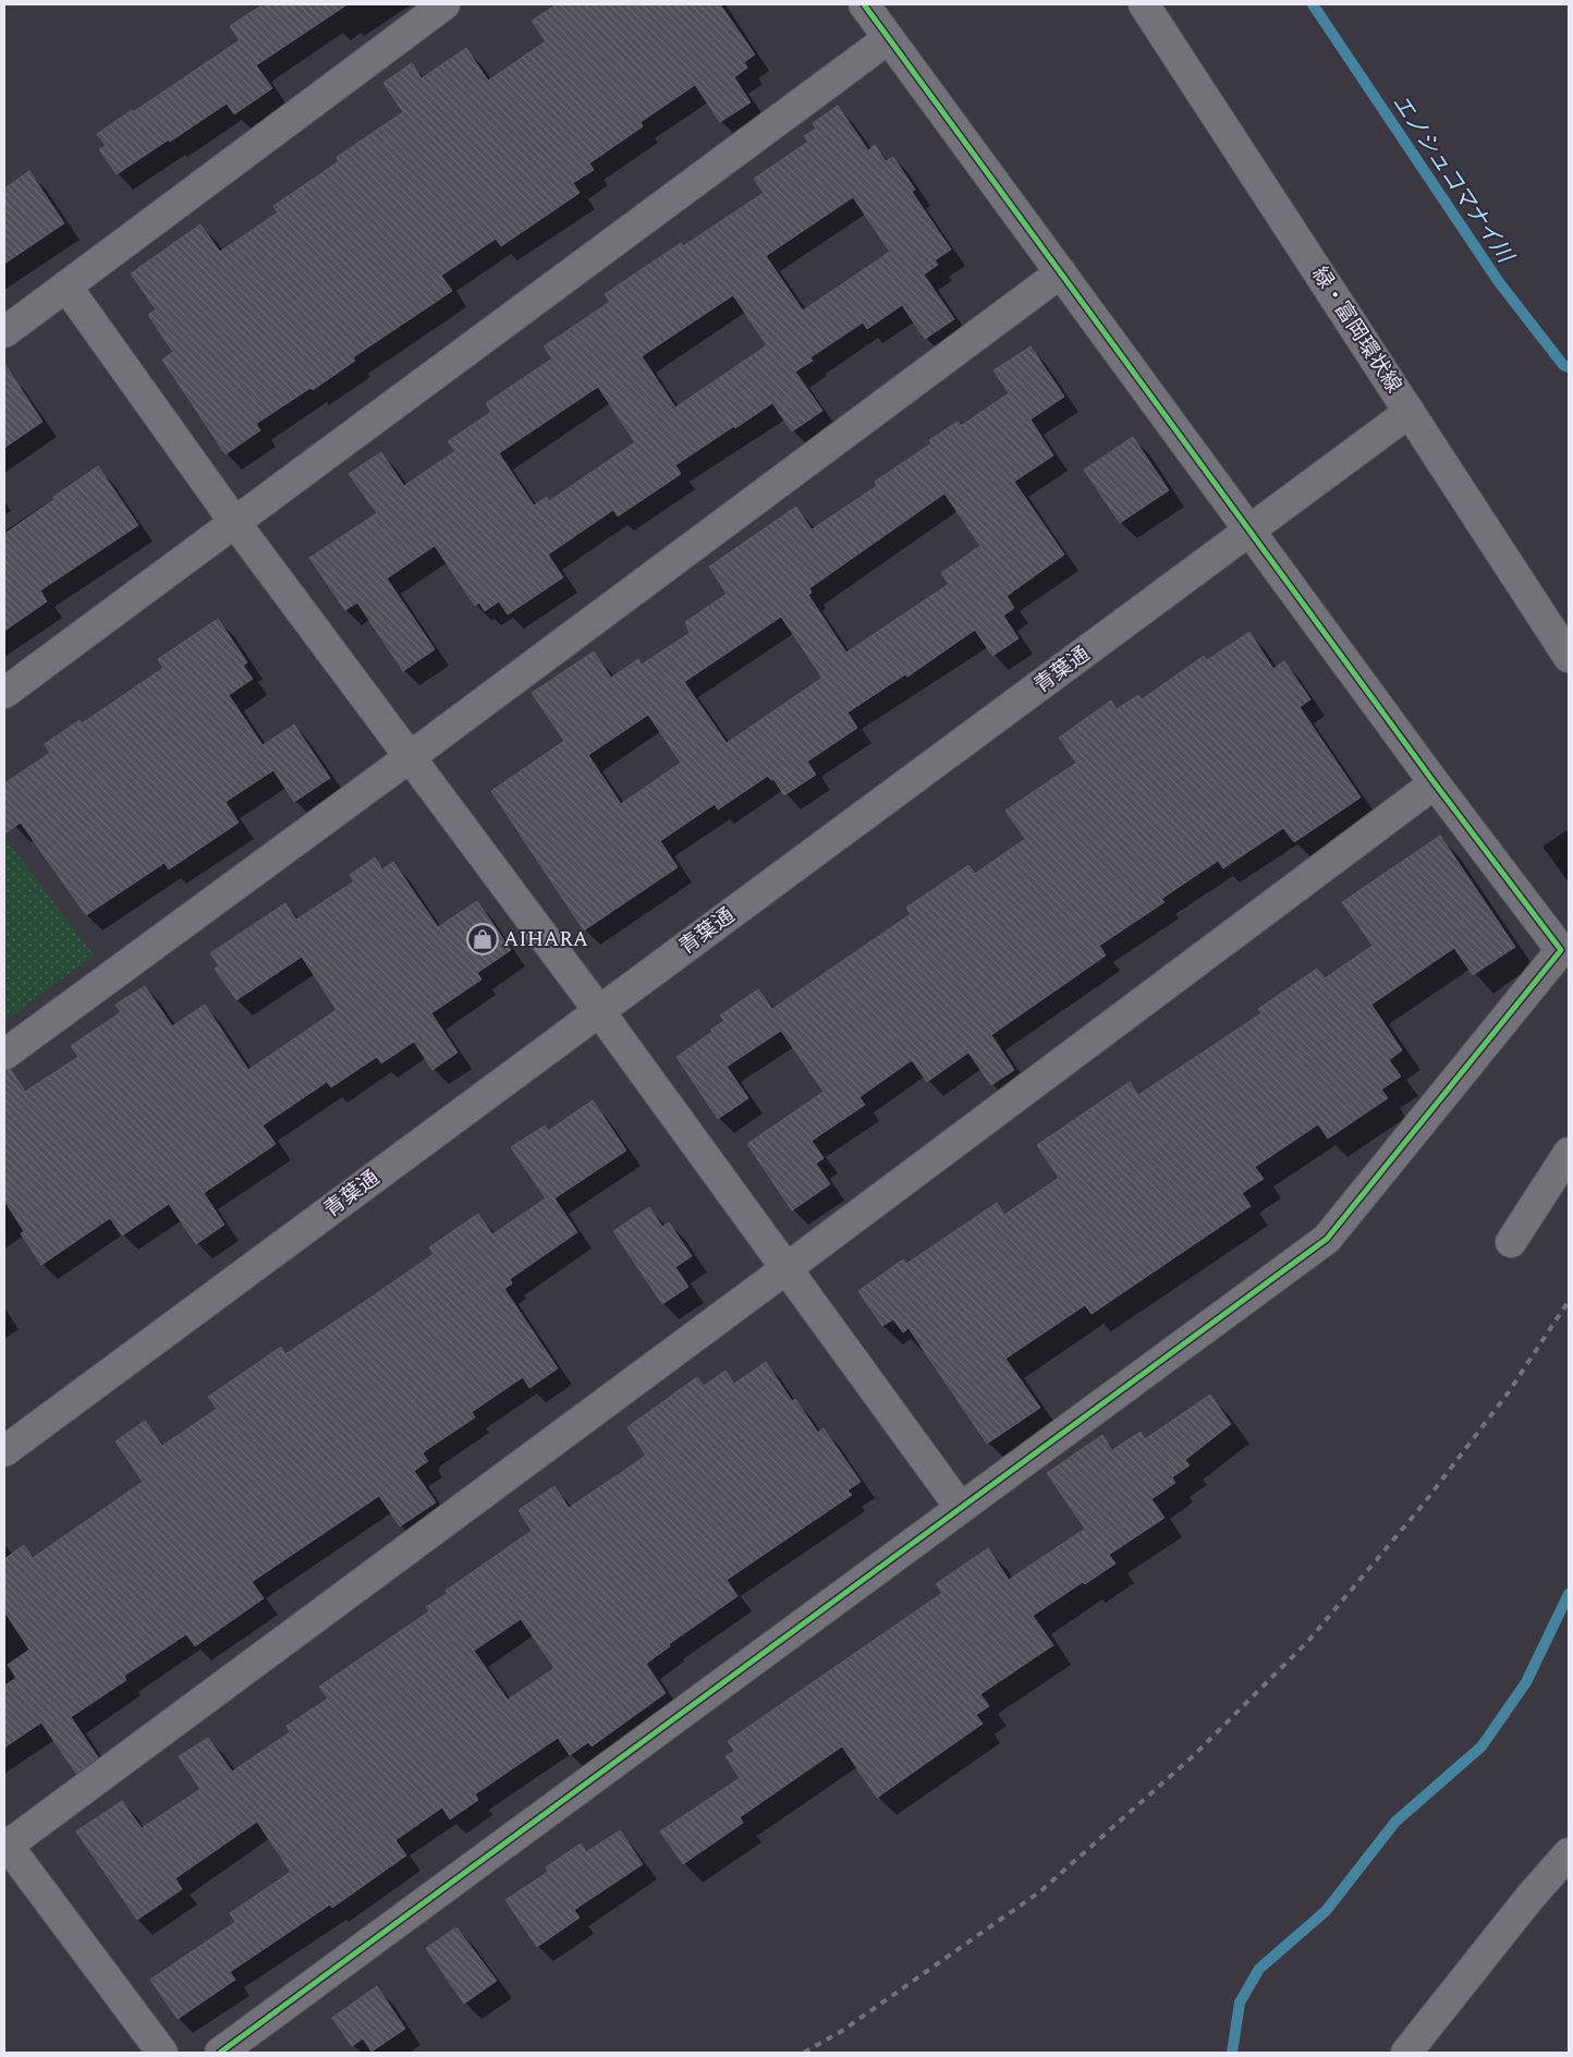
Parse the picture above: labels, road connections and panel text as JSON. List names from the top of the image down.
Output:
{
  "streets": {
    "street": ["緑・富岡環状線", "青葉通"]
  },
  "crossings": [
    ["緑・富岡環状線", "青葉通"]
  ],
  "water": ["エノシュコマナイ川"],
  "places": {
    "shop": ["AIHARA"]
  }
}
